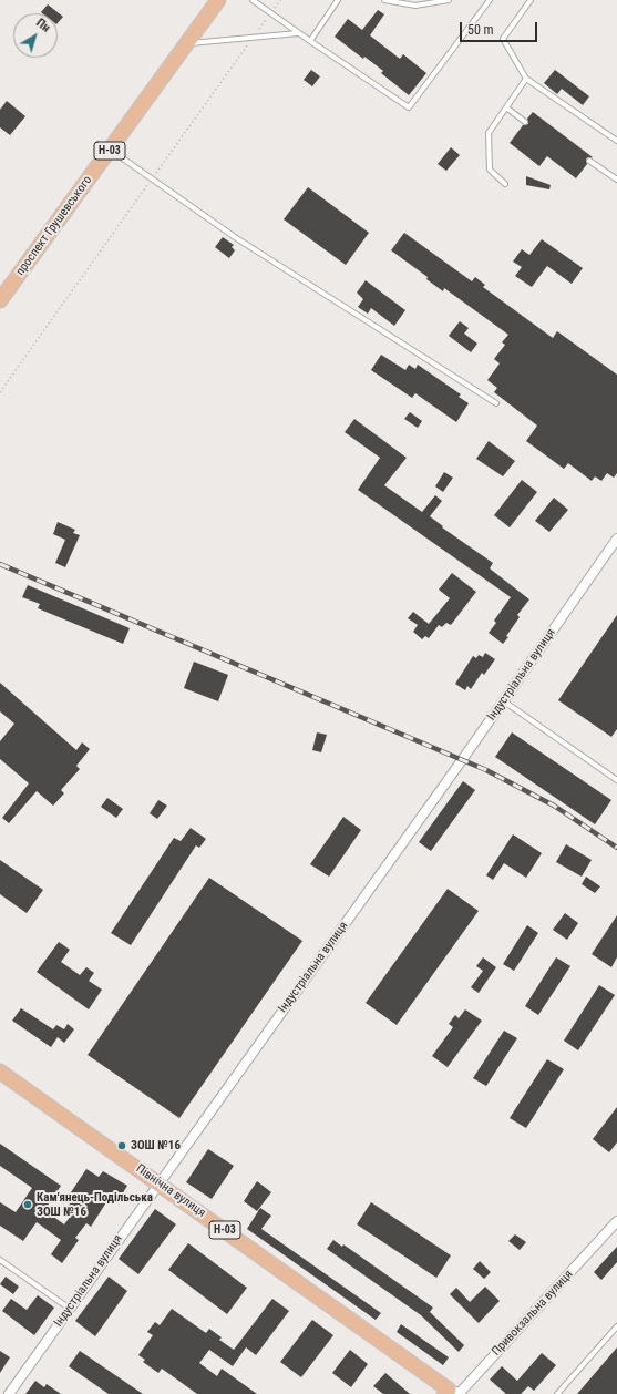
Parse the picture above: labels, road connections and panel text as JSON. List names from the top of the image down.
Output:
{
  "streets": {
    "main road": ["Н-03", "проспект Грушевського", "Північна вулиця"],
    "street": ["Індустріальна вулиця", "Привокзальна вулиця"]
  },
  "crossings": [
    ["Індустріальна вулиця", "Північна вулиця"],
    ["Північна вулиця", "Привокзальна вулиця"]
  ],
  "places": ["ЗОШ №16", "Кам'янець-Подільська ЗОШ №16"],
  "scale_bar": "50 m",
  "north": "top right"
}
